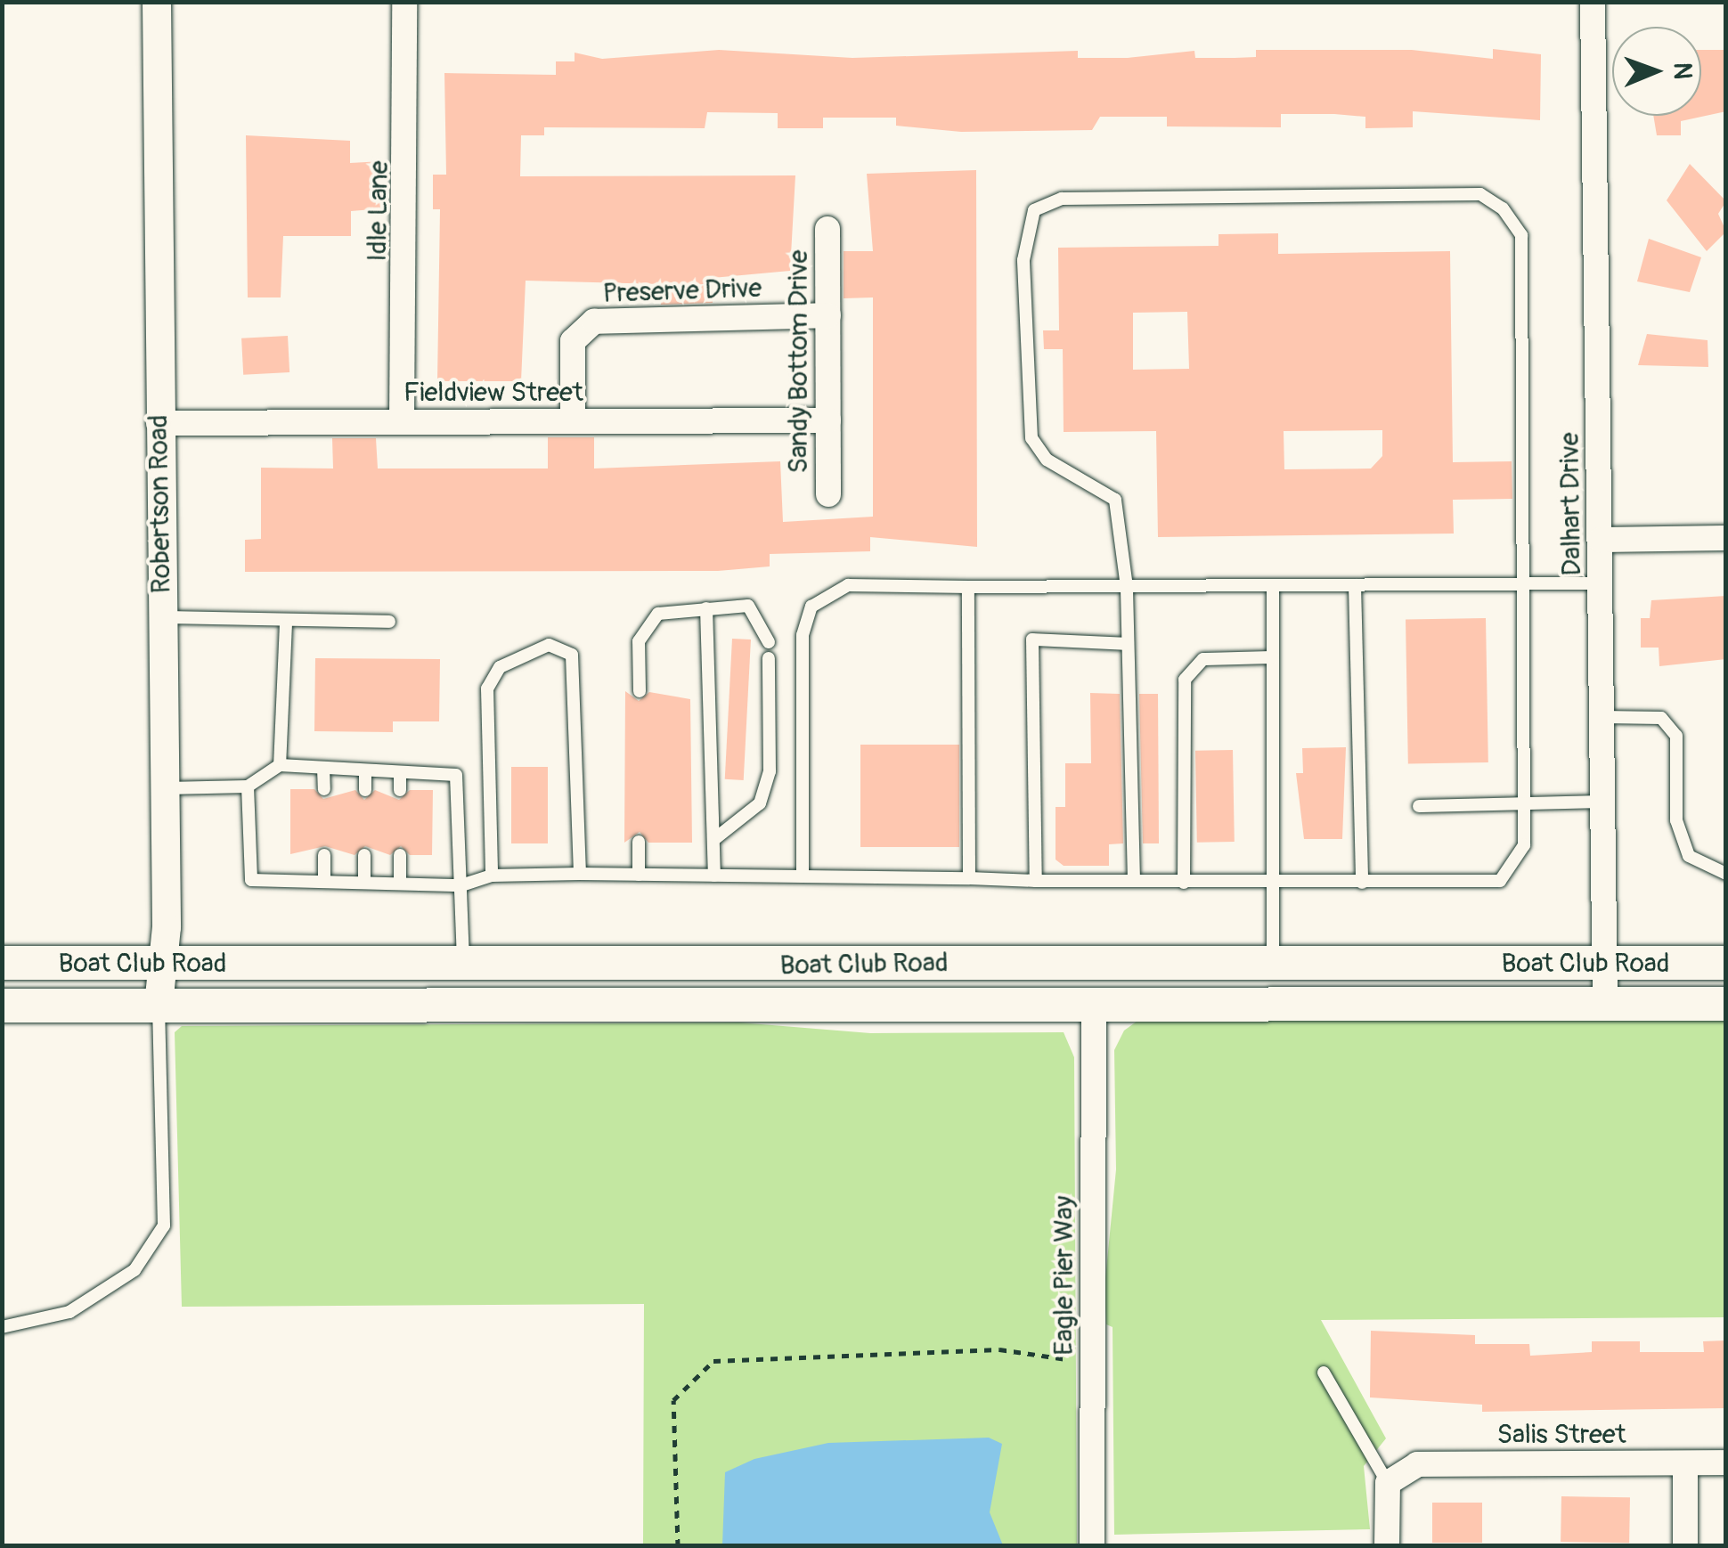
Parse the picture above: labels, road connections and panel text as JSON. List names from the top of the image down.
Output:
{
  "streets": {
    "main road": ["Boat Club Road"],
    "street": [
      "Idle Lane",
      "Preserve Drive",
      "Sandy Bottom Drive",
      "Fieldview Street",
      "Robertson Road",
      "Dalhart Drive",
      "Eagle Pier Way",
      "Salis Street"
    ]
  },
  "crossings": [
    ["Idle Lane", "Fieldview Street"],
    ["Preserve Drive", "Sandy Bottom Drive"],
    ["Preserve Drive", "Fieldview Street"],
    ["Sandy Bottom Drive", "Fieldview Street"],
    ["Fieldview Street", "Robertson Road"],
    ["Robertson Road", "Boat Club Road"],
    ["Dalhart Drive", "Boat Club Road"],
    ["Boat Club Road", "Eagle Pier Way"]
  ],
  "north": "right"
}
